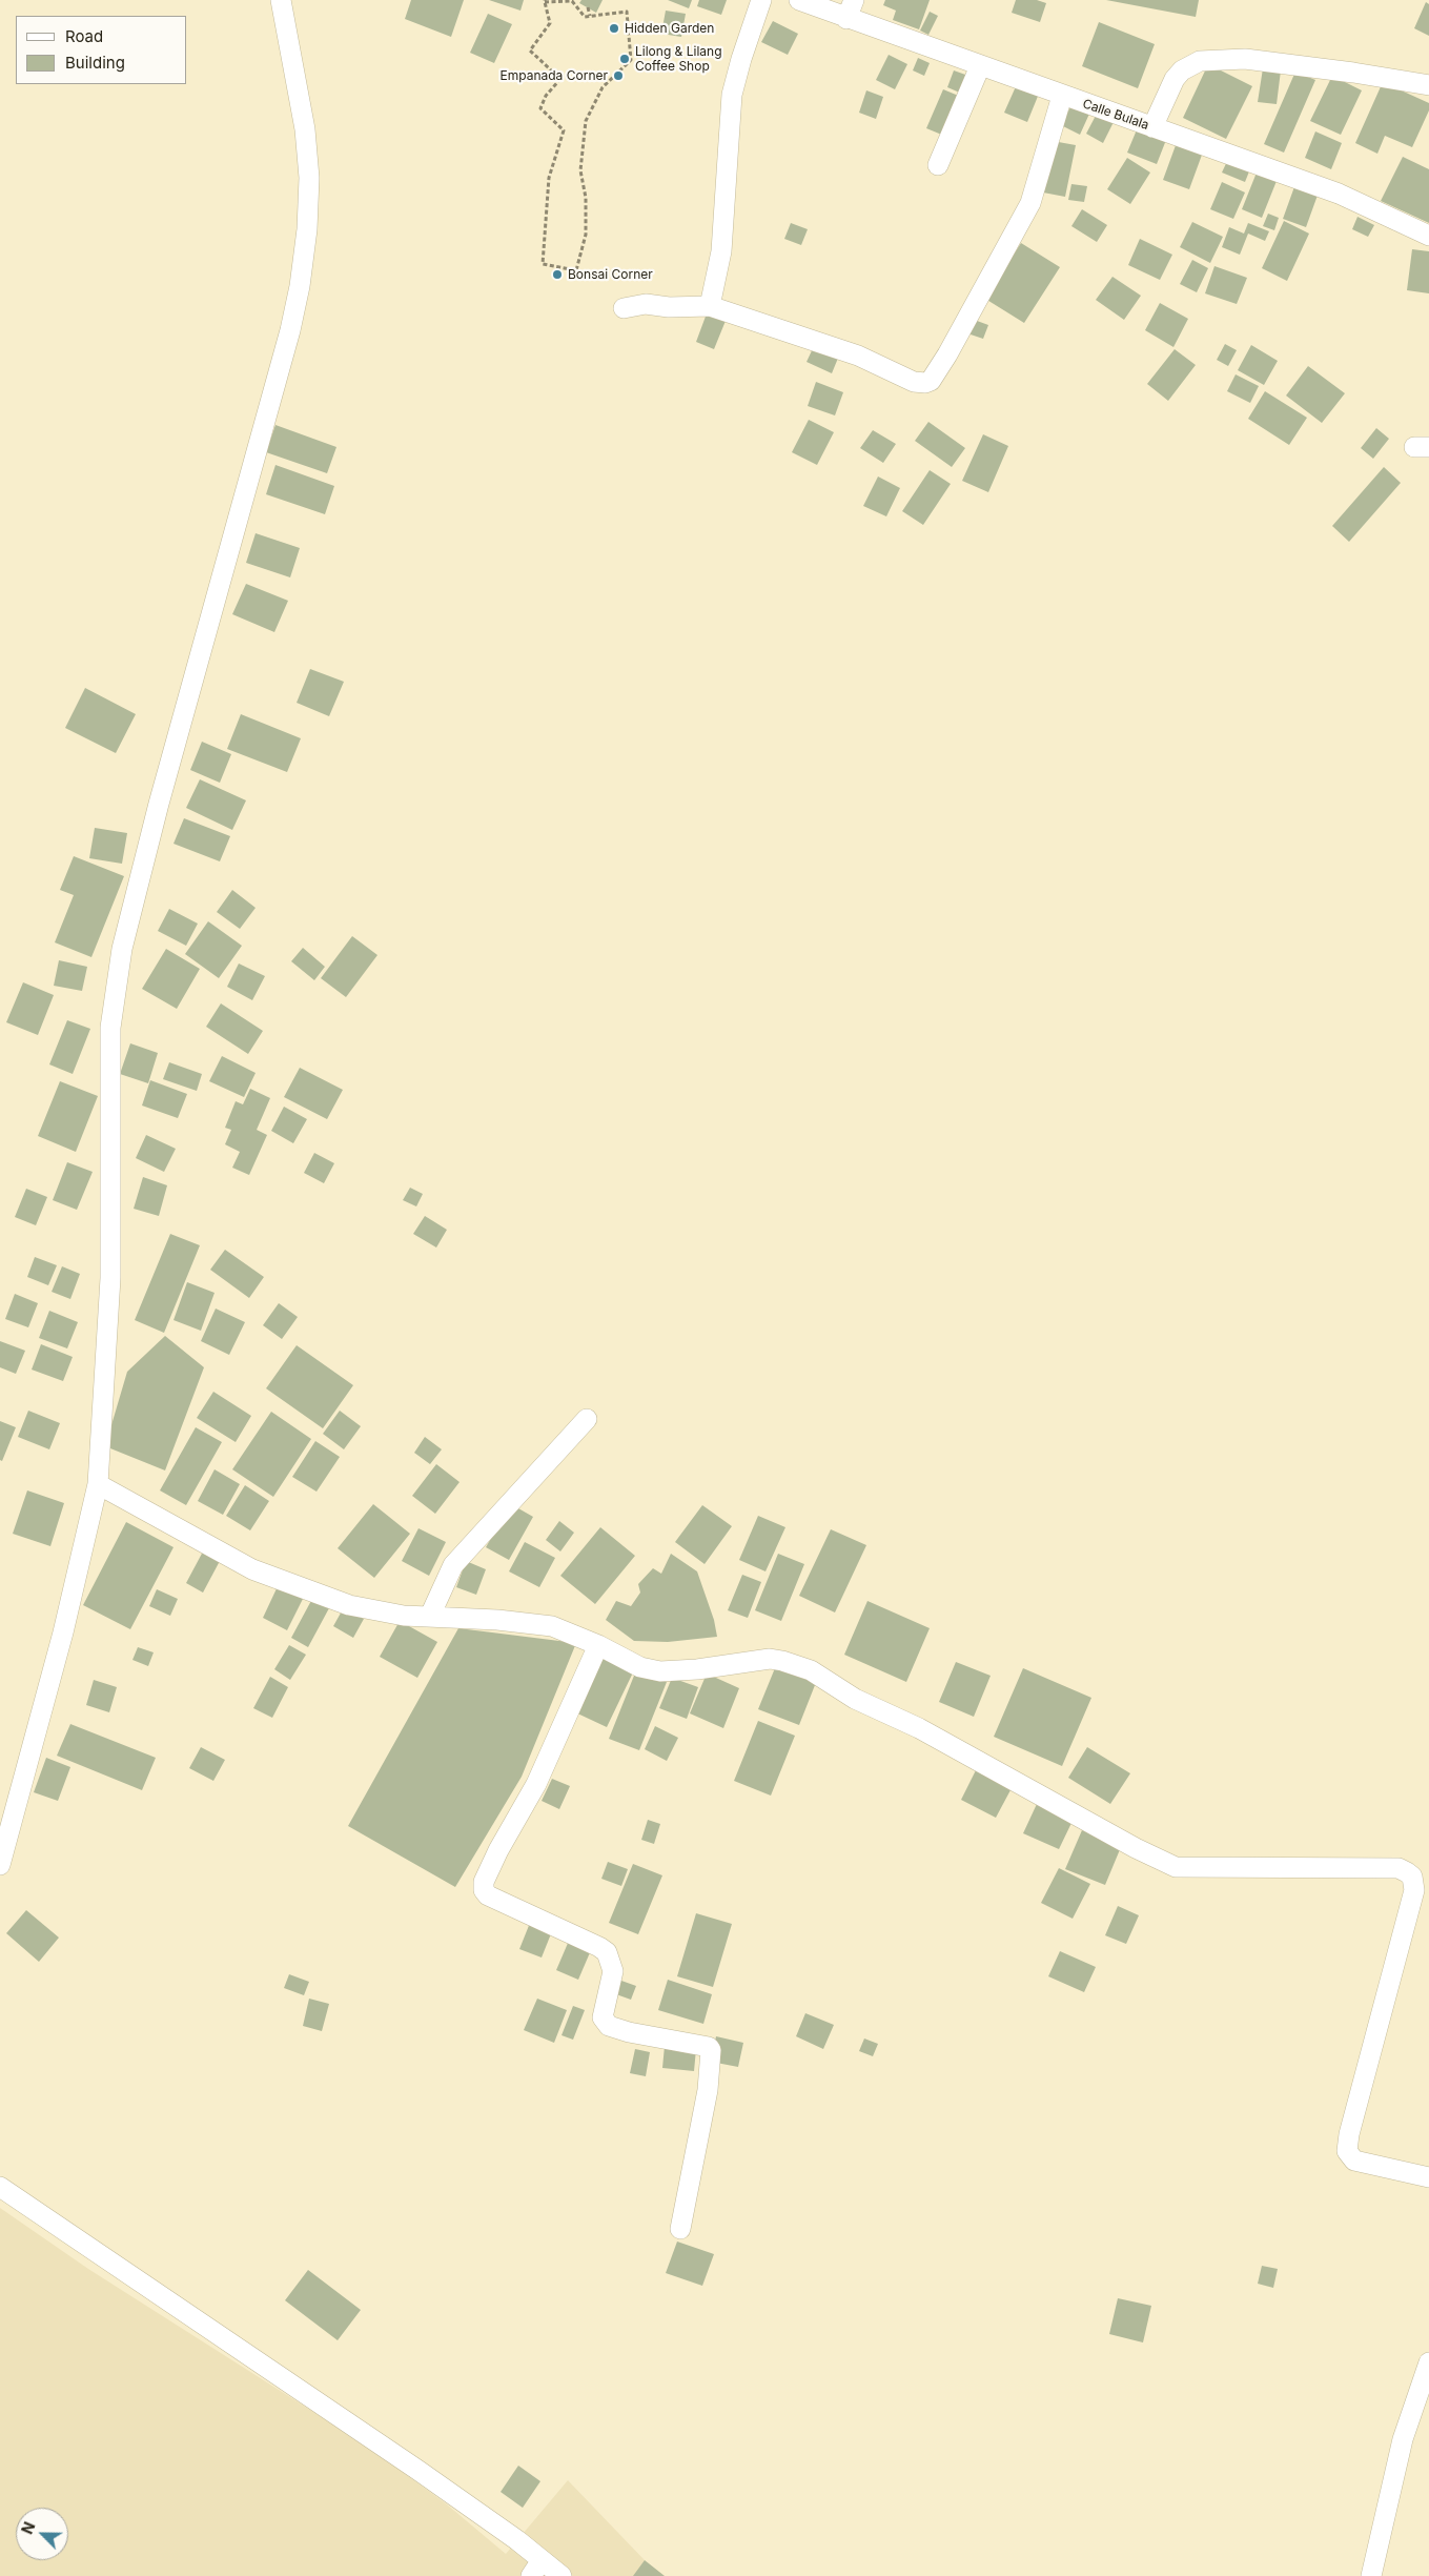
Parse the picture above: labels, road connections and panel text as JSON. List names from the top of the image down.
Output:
{
  "streets": {
    "street": ["Calle Bulala"]
  },
  "places": [
    "Hidden Garden",
    "Lilong & Lilang Coffee Shop",
    "Empanada Corner",
    "Bonsai Corner"
  ],
  "legend": ["Road", "Building"],
  "north": "top left"
}
